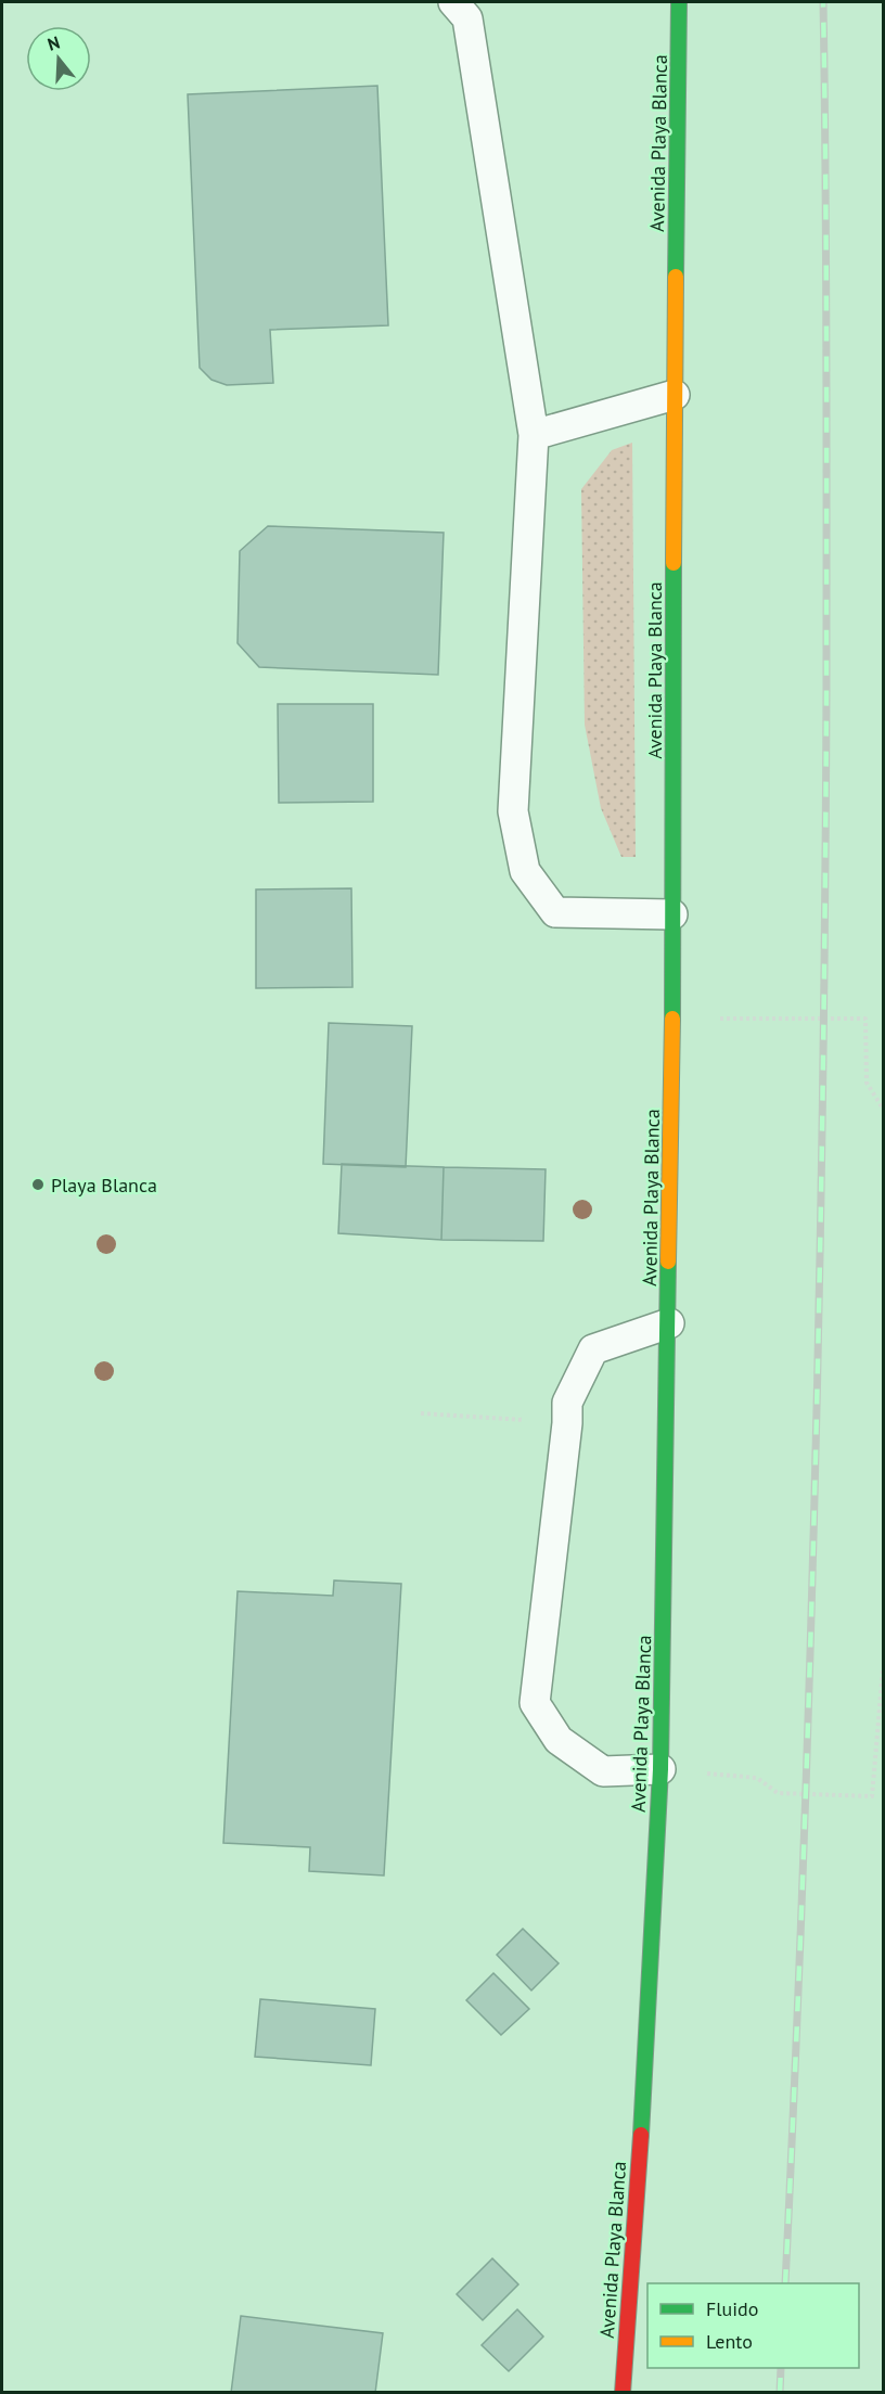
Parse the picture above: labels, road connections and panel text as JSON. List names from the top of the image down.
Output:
{
  "streets": {
    "street": ["Avenida Playa Blanca"]
  },
  "places": ["Playa Blanca"],
  "legend": ["Fluido", "Lento"],
  "north": "top"
}
